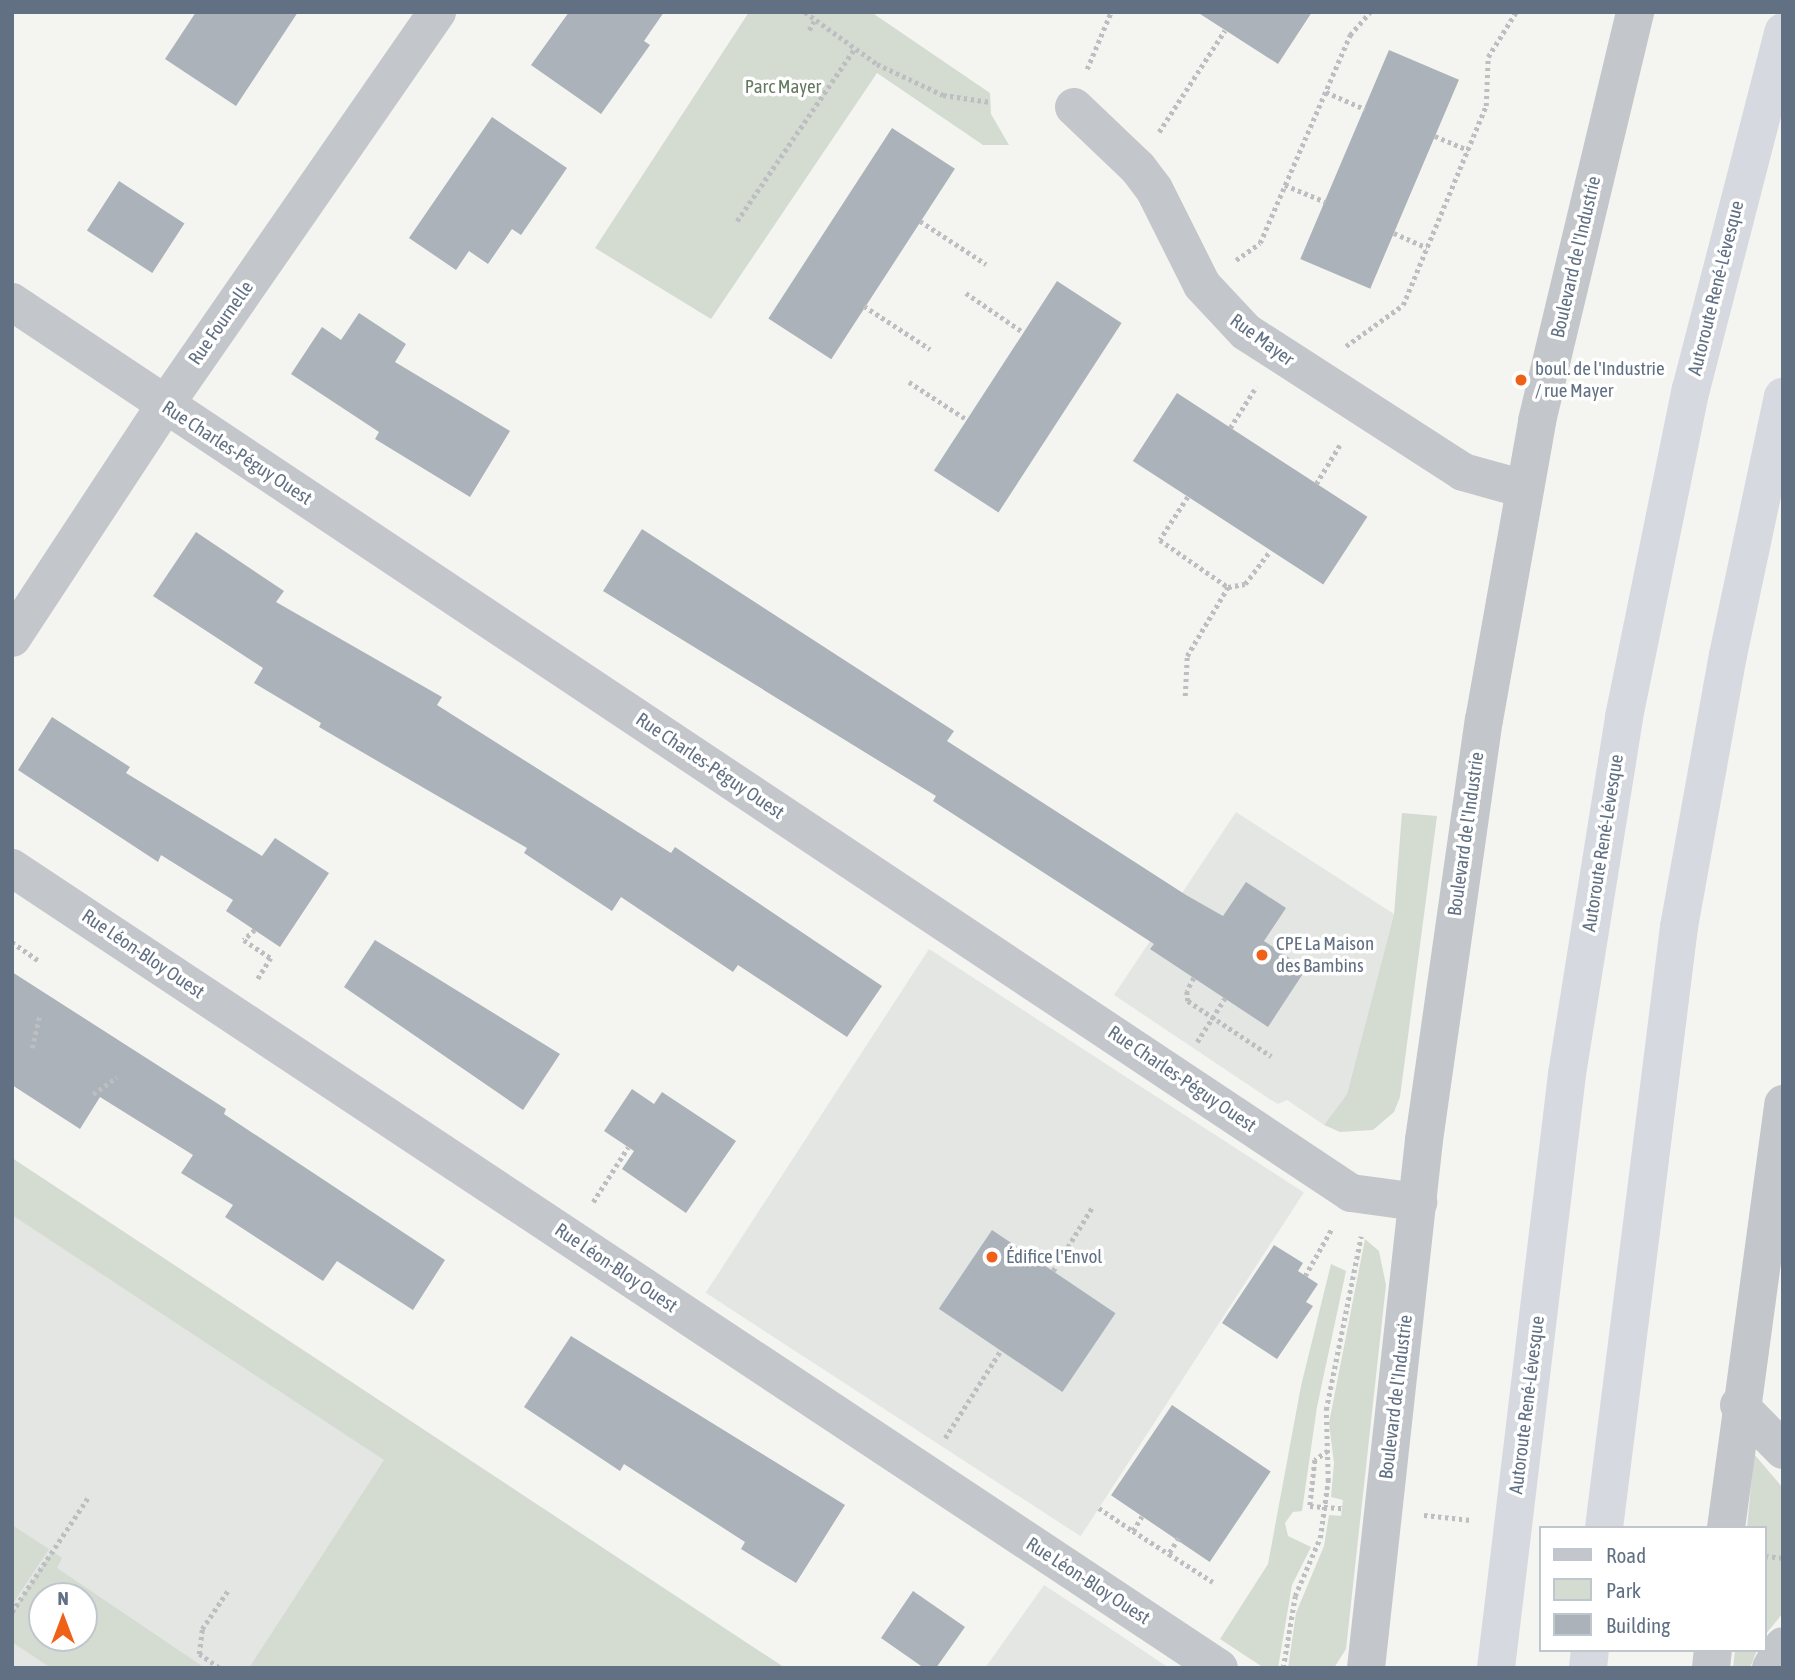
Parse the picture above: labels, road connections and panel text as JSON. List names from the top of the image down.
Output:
{
  "streets": {
    "highway": ["Autoroute René-Lévesque"],
    "street": [
      "Boulevard de l'Industrie",
      "Rue Fournelle",
      "Rue Mayer",
      "Rue Charles-Péguy Ouest",
      "Rue Léon-Bloy Ouest"
    ]
  },
  "crossings": [
    ["Boulevard de l'Industrie", "Rue Mayer"],
    ["Boulevard de l'Industrie", "Rue Charles-Péguy Ouest"],
    ["Rue Fournelle", "Rue Charles-Péguy Ouest"]
  ],
  "parks": ["Parc Mayer"],
  "places": ["boul. de l'Industrie / rue Mayer", "CPE La Maison des Bambins", "Édifice l'Envol"],
  "legend": ["Road", "Park", "Building"],
  "north": "top"
}
